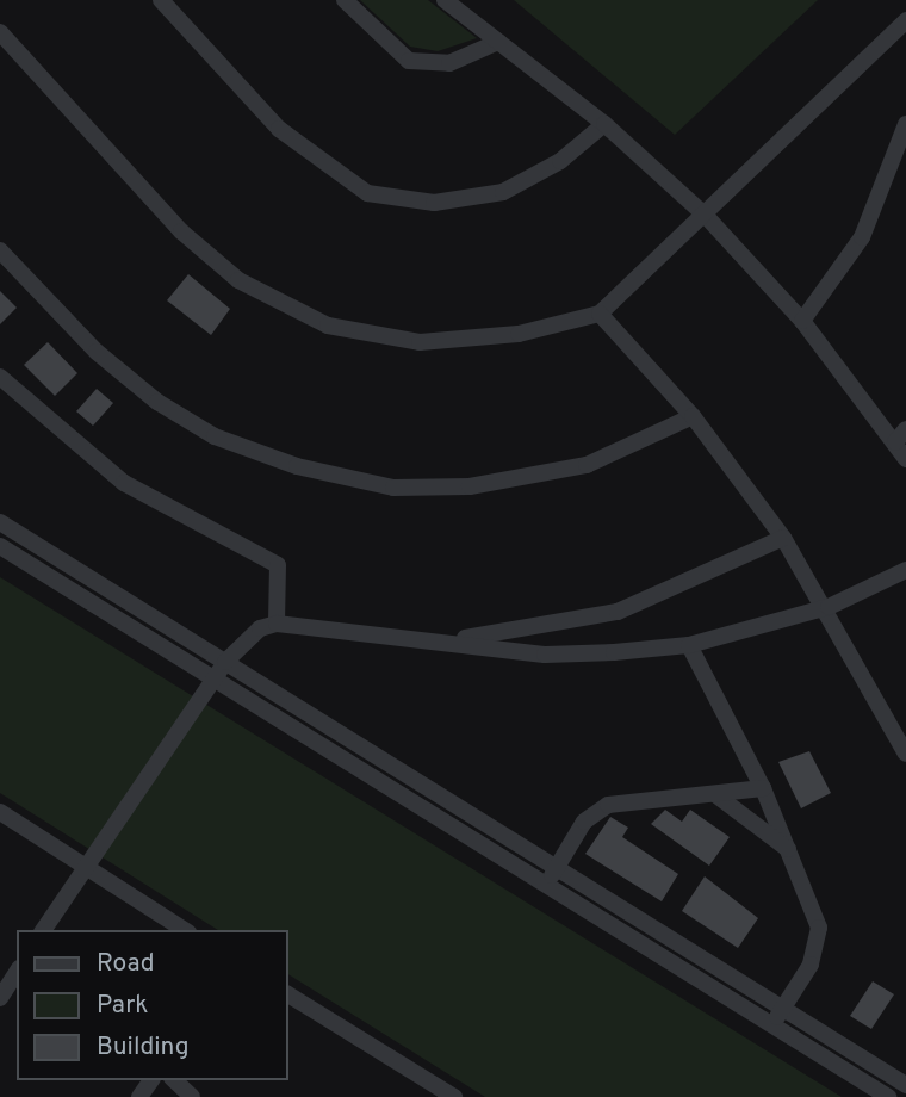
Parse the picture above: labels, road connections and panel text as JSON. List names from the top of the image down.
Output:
{
  "legend": ["Road", "Park", "Building"]
}
